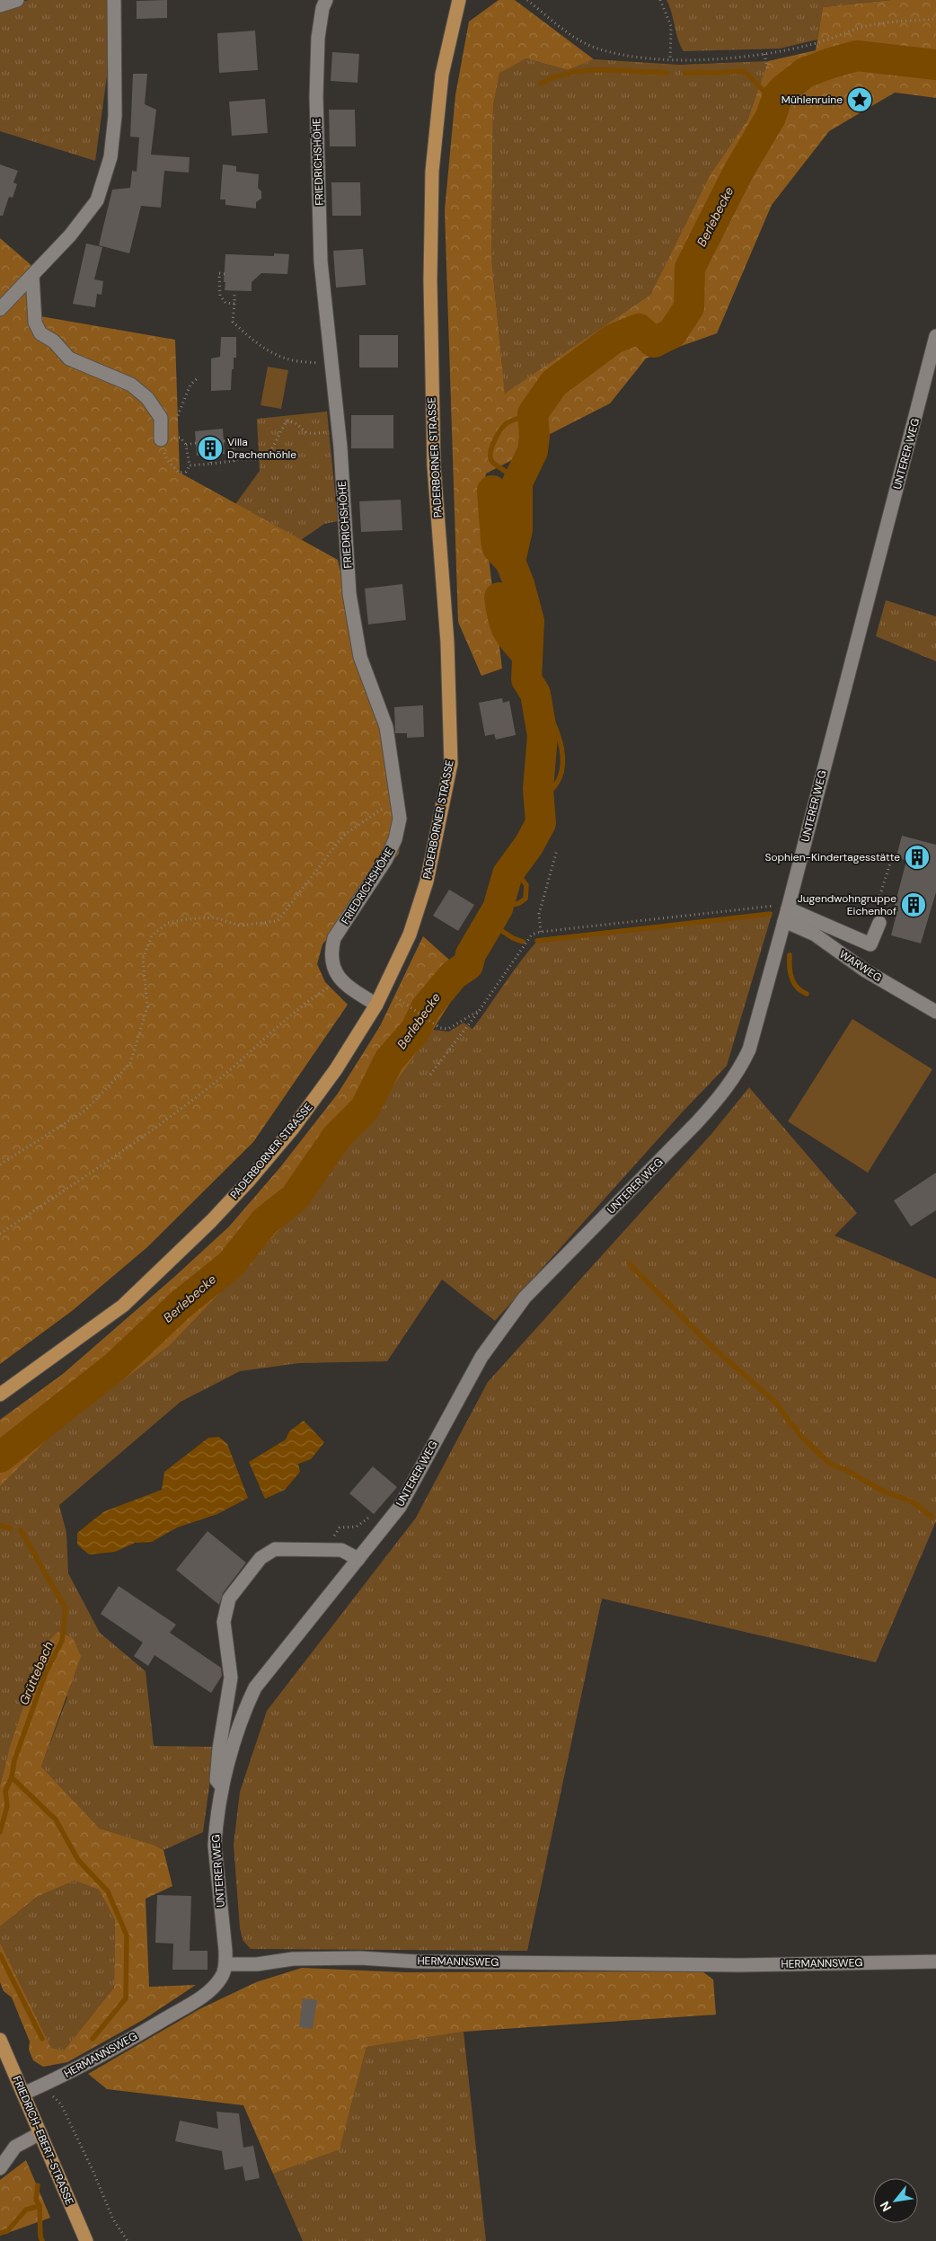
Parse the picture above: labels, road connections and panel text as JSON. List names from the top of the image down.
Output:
{
  "streets": {
    "main road": ["PADERBORNER STRASSE", "FRIEDRICH-EBERT-STRASSE"],
    "street": [
      "FRIEDRICHSHÖHE",
      "UNTERER WEG",
      "WARWEG",
      "HERMANNSWEG"
    ]
  },
  "crossings": [
    ["UNTERER WEG", "WARWEG"],
    ["UNTERER WEG", "HERMANNSWEG"],
    ["HERMANNSWEG", "FRIEDRICH-EBERT-STRASSE"]
  ],
  "water": ["Berlebecke", "Grüttebach"],
  "places": {
    "place": ["Mühlenruine"],
    "building": ["Villa Drachenhöhle", "Sophien-Kindertagesstätte", "Jugendwohngruppe Eichenhof"]
  },
  "north": "bottom left"
}
